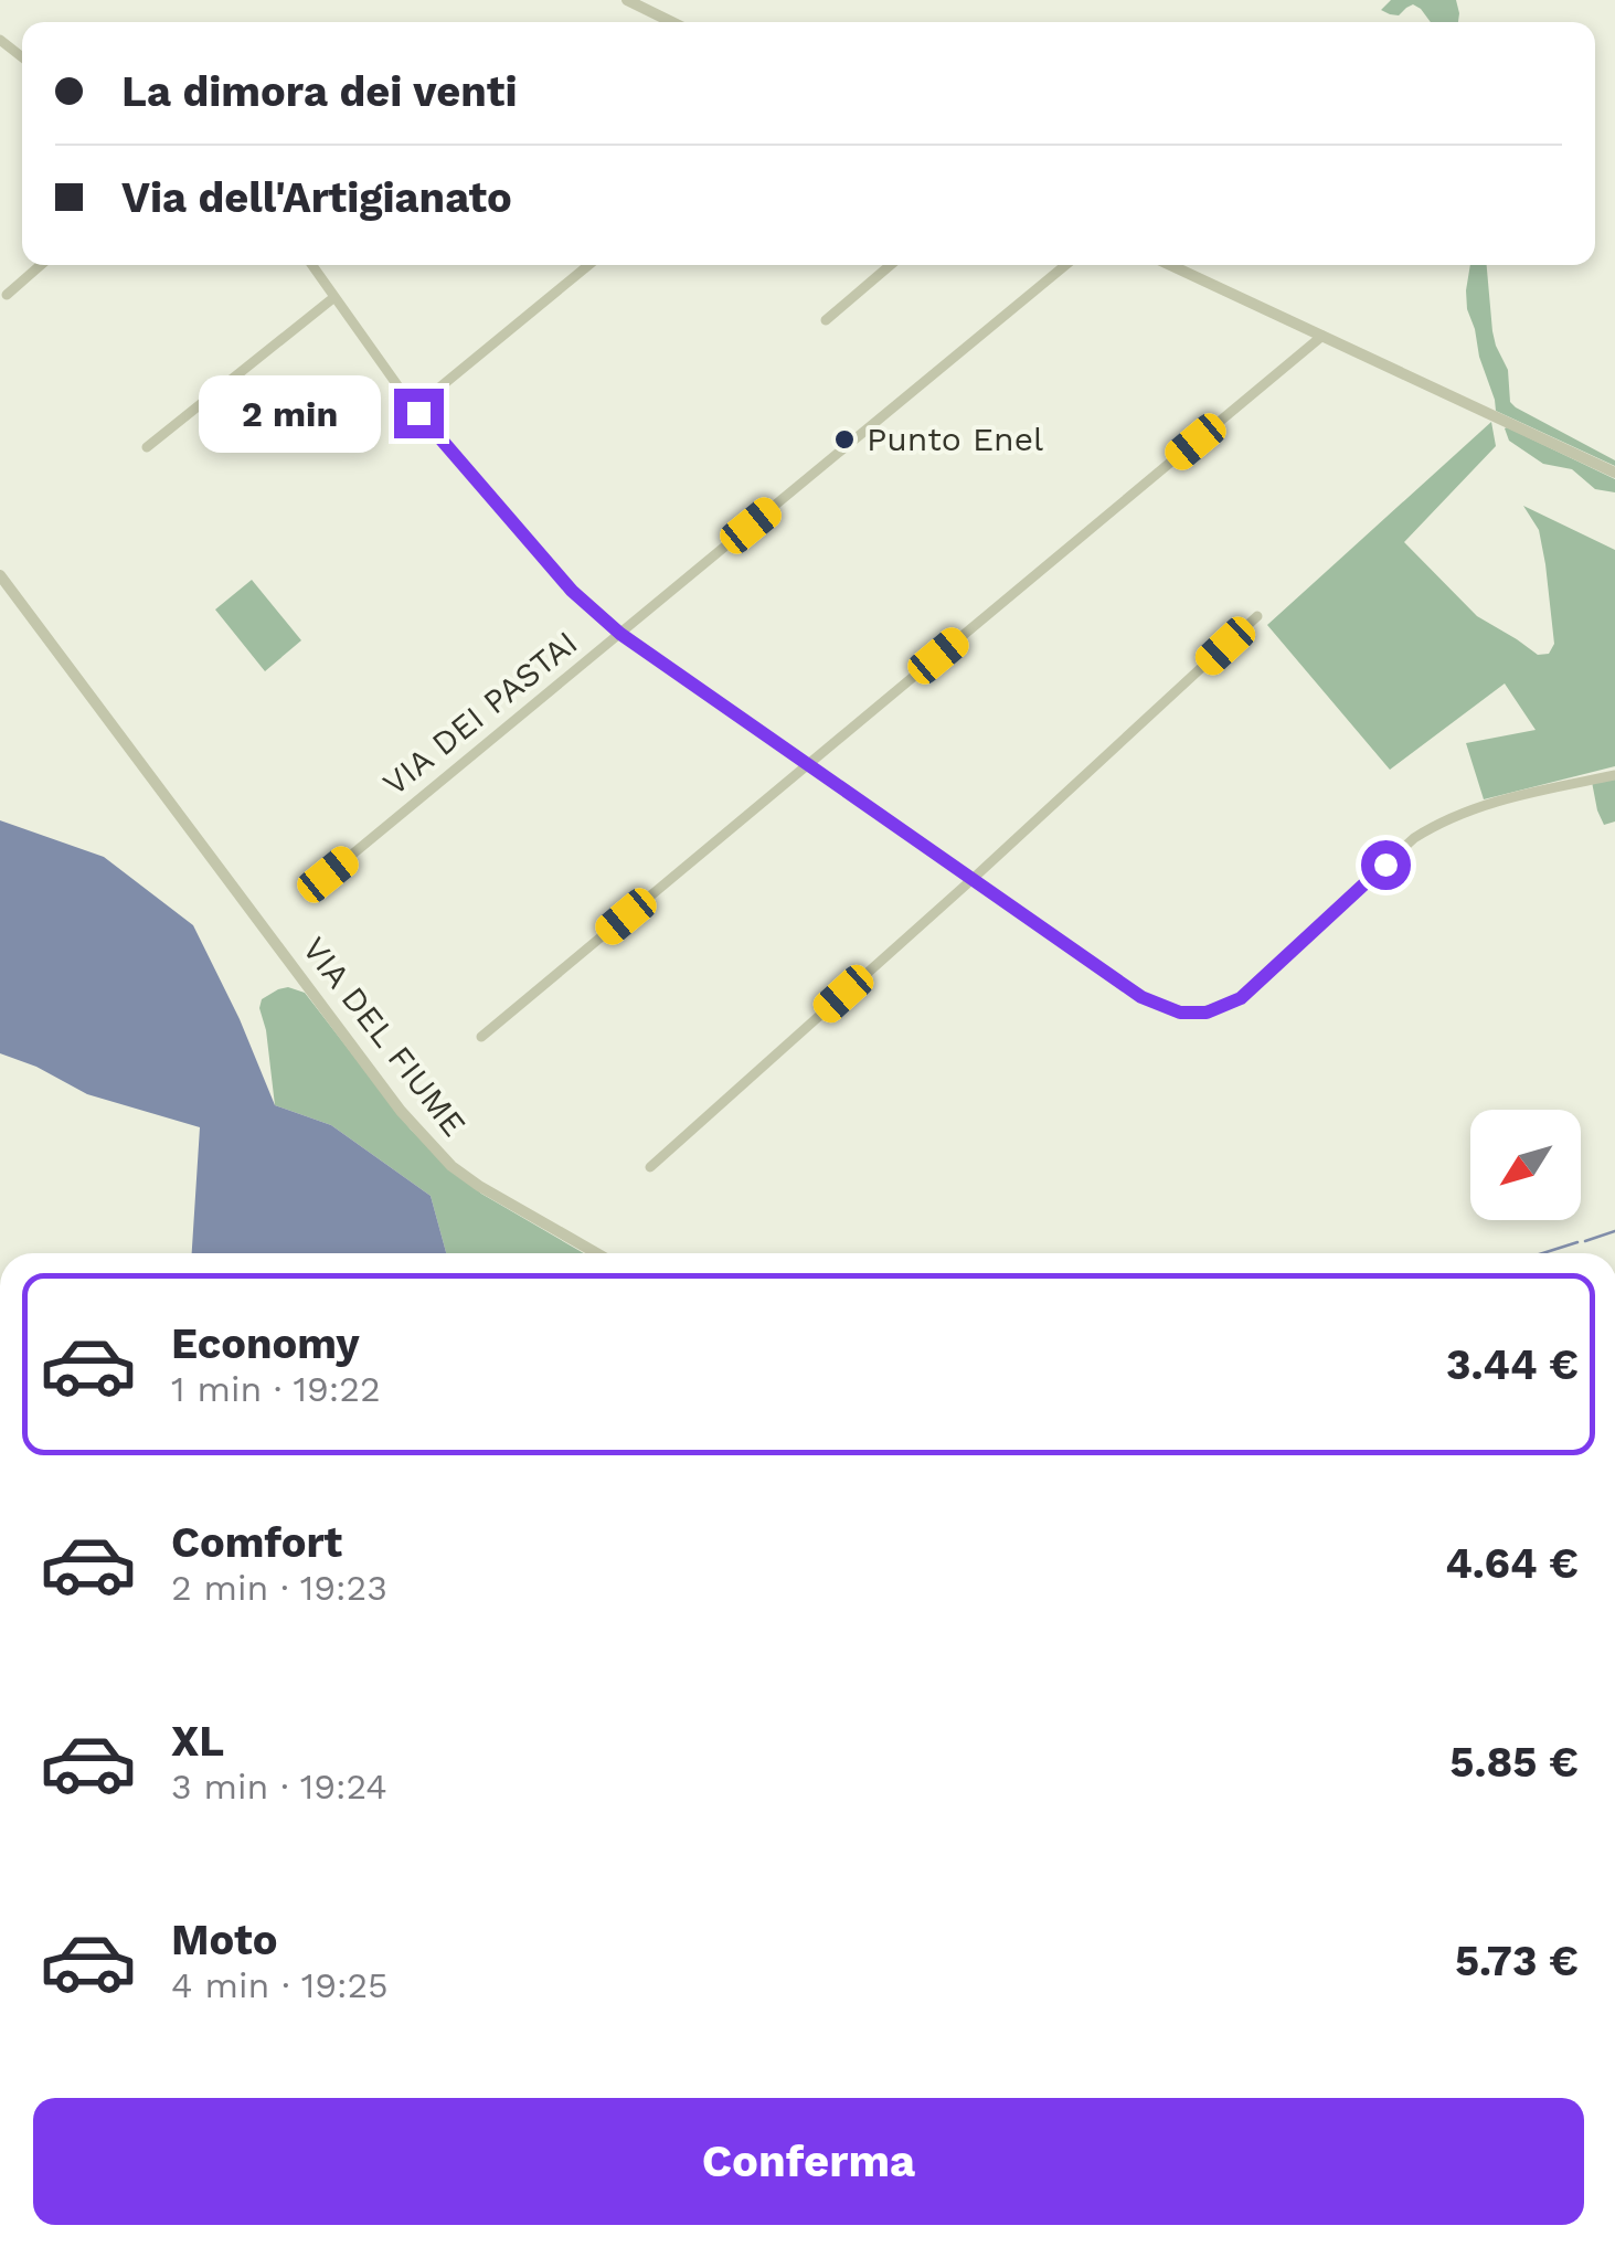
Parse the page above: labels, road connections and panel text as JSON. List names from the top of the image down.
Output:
{
  "streets": {
    "street": ["VIA DEI PASTAI", "VIA DEL FIUME"]
  },
  "places": ["Punto Enel"],
  "north": "bottom left",
  "page": {
    "banner": ["La dimora dei venti", "Via dell'Artigianato"],
    "bubble": "2 min",
    "list": [
      {
        "name": "Economy",
        "note": "1 min · 19:22",
        "value": "3.44 €"
      },
      {
        "name": "Comfort",
        "note": "2 min · 19:23",
        "value": "4.64 €"
      },
      {
        "name": "XL",
        "note": "3 min · 19:24",
        "value": "5.85 €"
      },
      {
        "name": "Moto",
        "note": "4 min · 19:25",
        "value": "5.73 €"
      }
    ],
    "buttons": "Conferma"
  }
}
